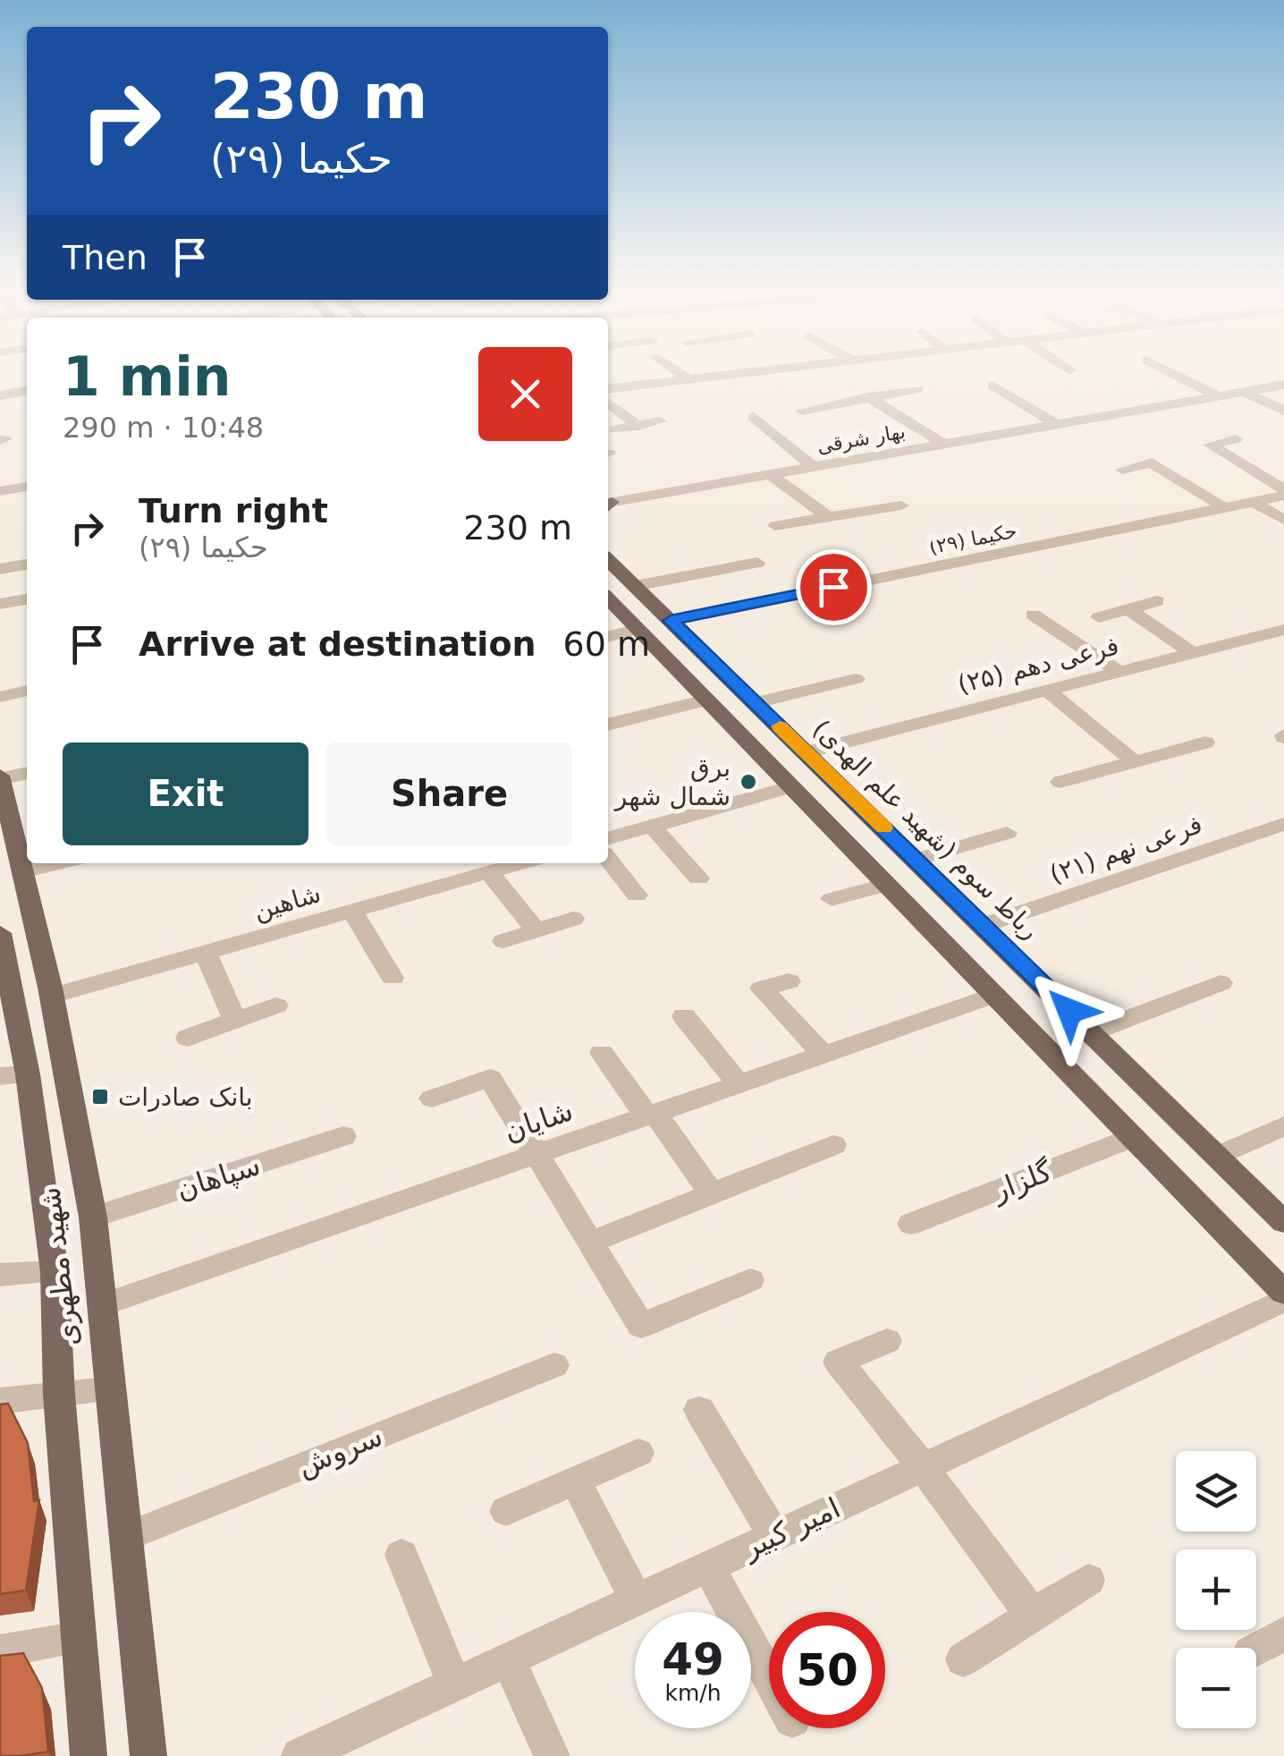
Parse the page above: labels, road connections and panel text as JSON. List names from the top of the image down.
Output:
{
  "streets": {
    "main road": ["رباط سوم (شهید علم الهدی)", "شهید مطهری"],
    "street": [
      "بهار شرقی",
      "حکیما (۲۹)",
      "فرعی دهم (۲۵)",
      "فرعی نهم (۲۱)",
      "شاهین",
      "شایان",
      "سپاهان",
      "گلزار",
      "سروش",
      "امیر کبیر"
    ]
  },
  "crossings": [
    ["حکیما (۲۹)", "رباط سوم (شهید علم الهدی)"],
    ["فرعی دهم (۲۵)", "رباط سوم (شهید علم الهدی)"],
    ["رباط سوم (شهید علم الهدی)", "فرعی نهم (۲۱)"],
    ["شاهین", "شهید مطهری"],
    ["شایان", "شهید مطهری"],
    ["سپاهان", "شهید مطهری"],
    ["شهید مطهری", "سروش"]
  ],
  "places": {
    "other": ["برق شمال شهر"],
    "transit": ["بانک صادرات"]
  },
  "page": {
    "turn": ["230 m", "حکیما (۲۹)"],
    "then": "Then",
    "heading": ["1 min", "290 m · 10:48"],
    "list": [
      {
        "name": "Turn right",
        "note": "حکیما (۲۹)",
        "value": "230 m"
      },
      {
        "name": "Arrive at destination",
        "value": "60 m"
      }
    ],
    "buttons": ["Exit", "Share"],
    "map_buttons": ["+", "−"],
    "speed": "49 km/h",
    "limit": "50"
  }
}
